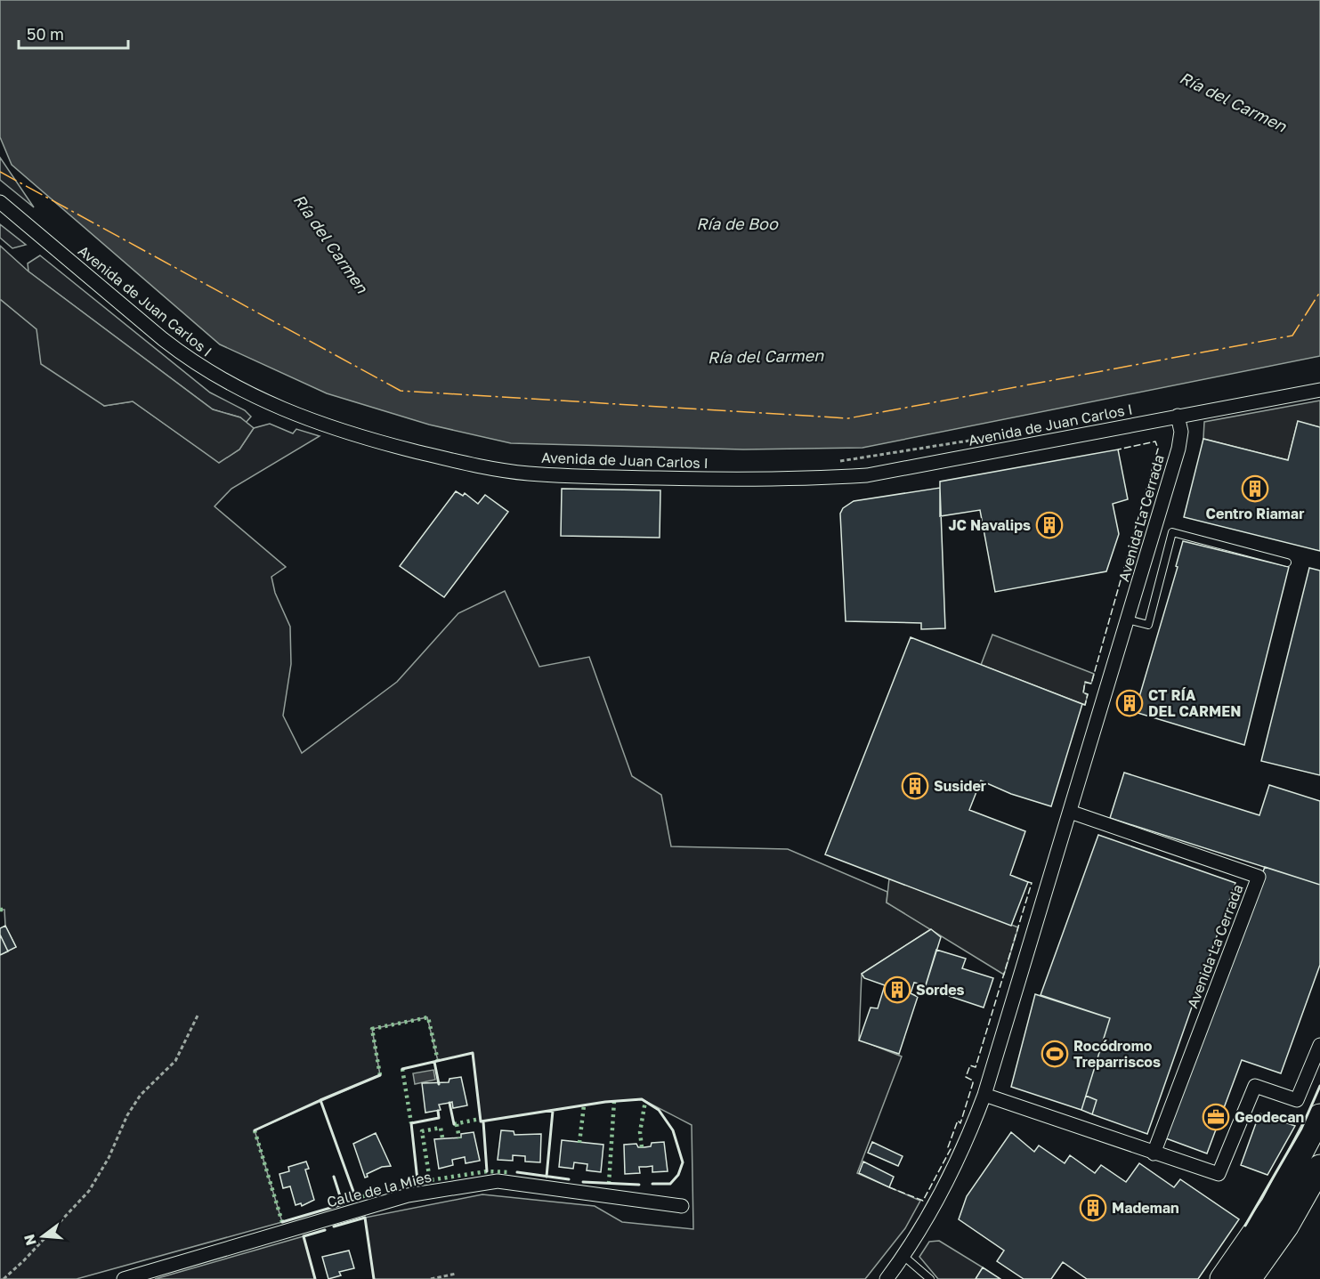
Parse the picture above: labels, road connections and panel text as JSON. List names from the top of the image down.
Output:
{
  "streets": {
    "street": ["Avenida de Juan Carlos I", "Avenida La Cerrada", "Calle de la Mies"]
  },
  "crossings": [
    ["Avenida de Juan Carlos I", "Avenida La Cerrada"]
  ],
  "water": ["Ría del Carmen", "Ría de Boo"],
  "places": {
    "building": [
      "Centro Riamar",
      "JC Navalips",
      "CT RÍA DEL CARMEN",
      "Susider",
      "Sordes",
      "Mademan"
    ],
    "sports": ["Rocódromo Treparriscos"],
    "office": ["Geodecan"]
  },
  "scale_bar": "50 m",
  "north": "left"
}
